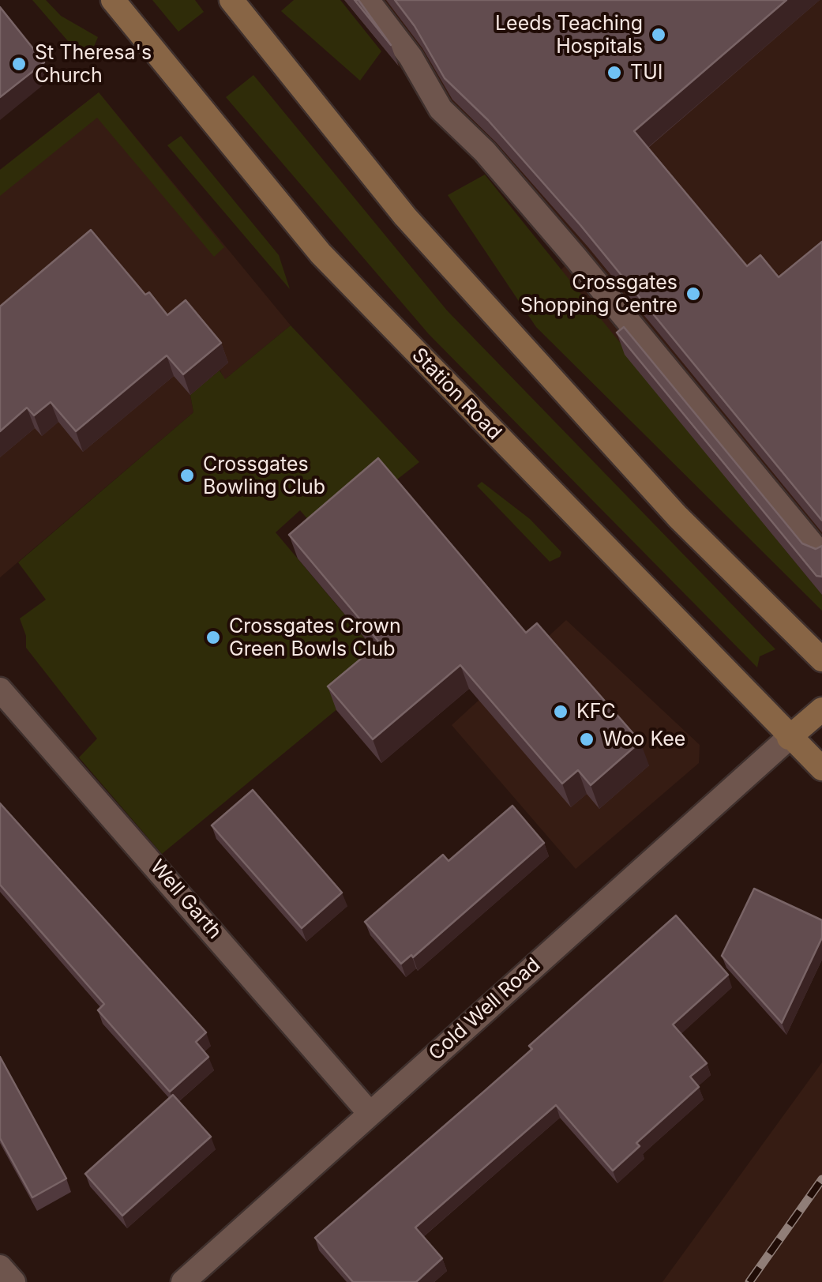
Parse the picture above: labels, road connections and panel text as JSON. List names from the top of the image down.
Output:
{
  "streets": {
    "main road": ["Station Road"],
    "street": ["Well Garth", "Cold Well Road"]
  },
  "crossings": [
    ["Station Road", "Cold Well Road"],
    ["Well Garth", "Cold Well Road"]
  ],
  "places": [
    "Leeds Teaching Hospitals",
    "St Theresa's Church",
    "TUI",
    "Crossgates Shopping Centre",
    "Crossgates Bowling Club",
    "Crossgates Crown Green Bowls Club",
    "KFC",
    "Woo Kee"
  ]
}
